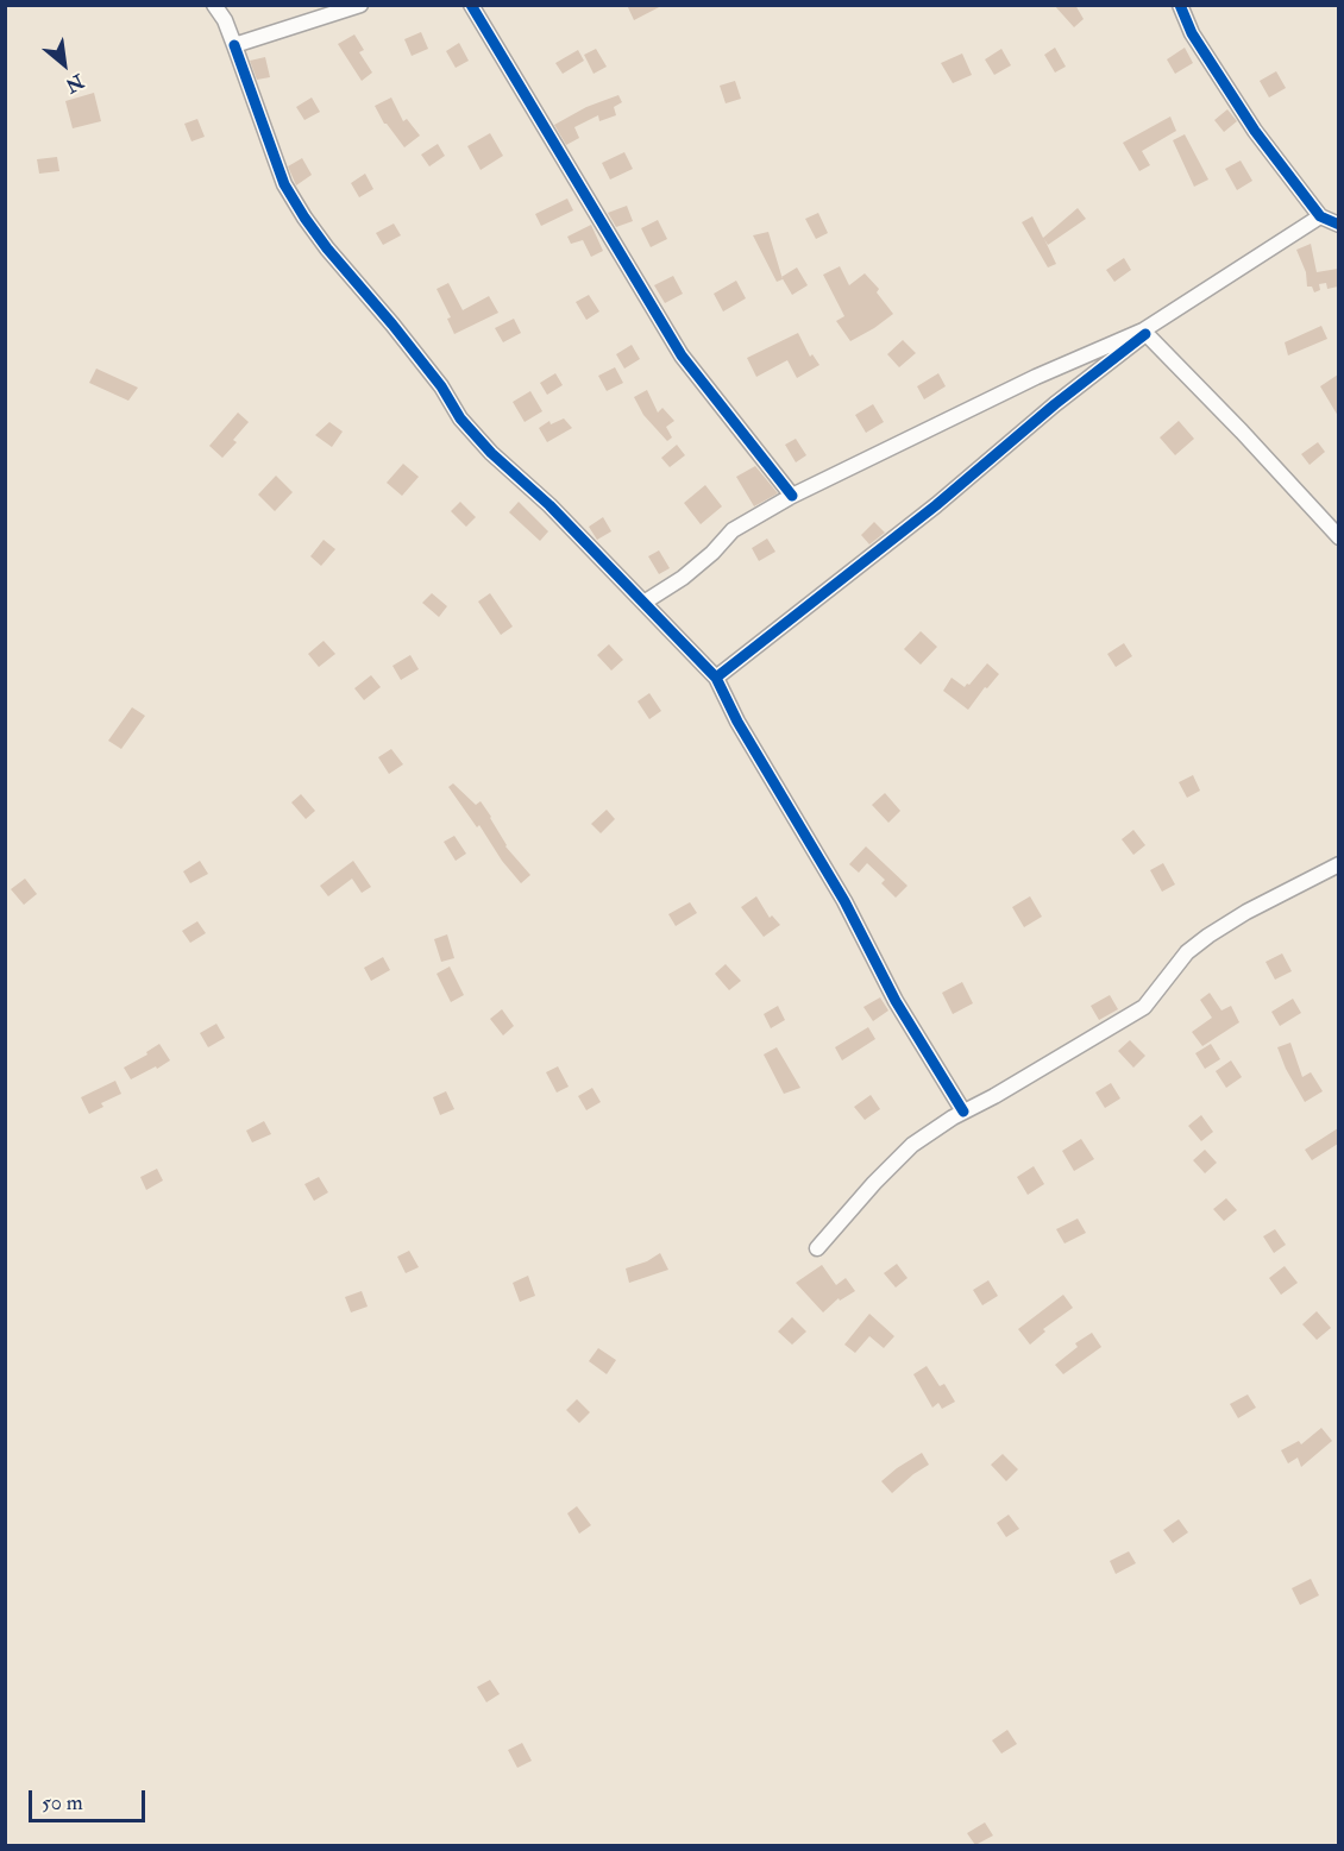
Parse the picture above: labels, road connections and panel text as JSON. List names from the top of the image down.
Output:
{
  "scale_bar": "50 m",
  "north": "bottom right"
}
